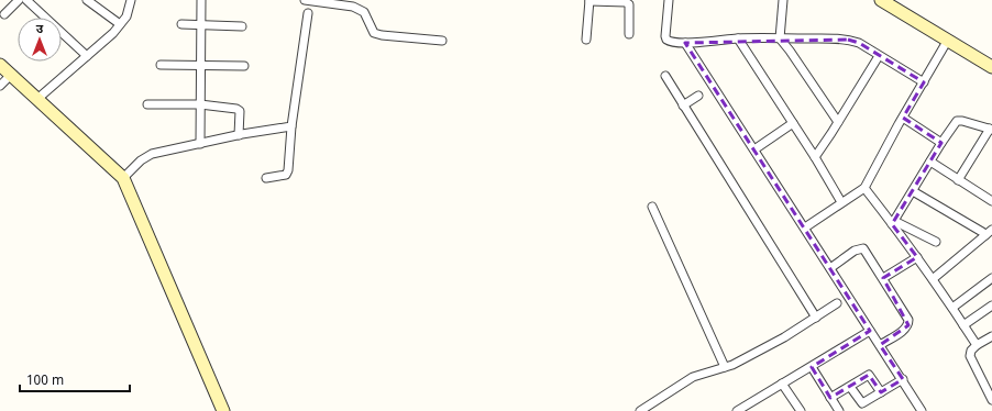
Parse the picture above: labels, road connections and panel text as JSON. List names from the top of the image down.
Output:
{
  "scale_bar": "100 m",
  "north": "top"
}
